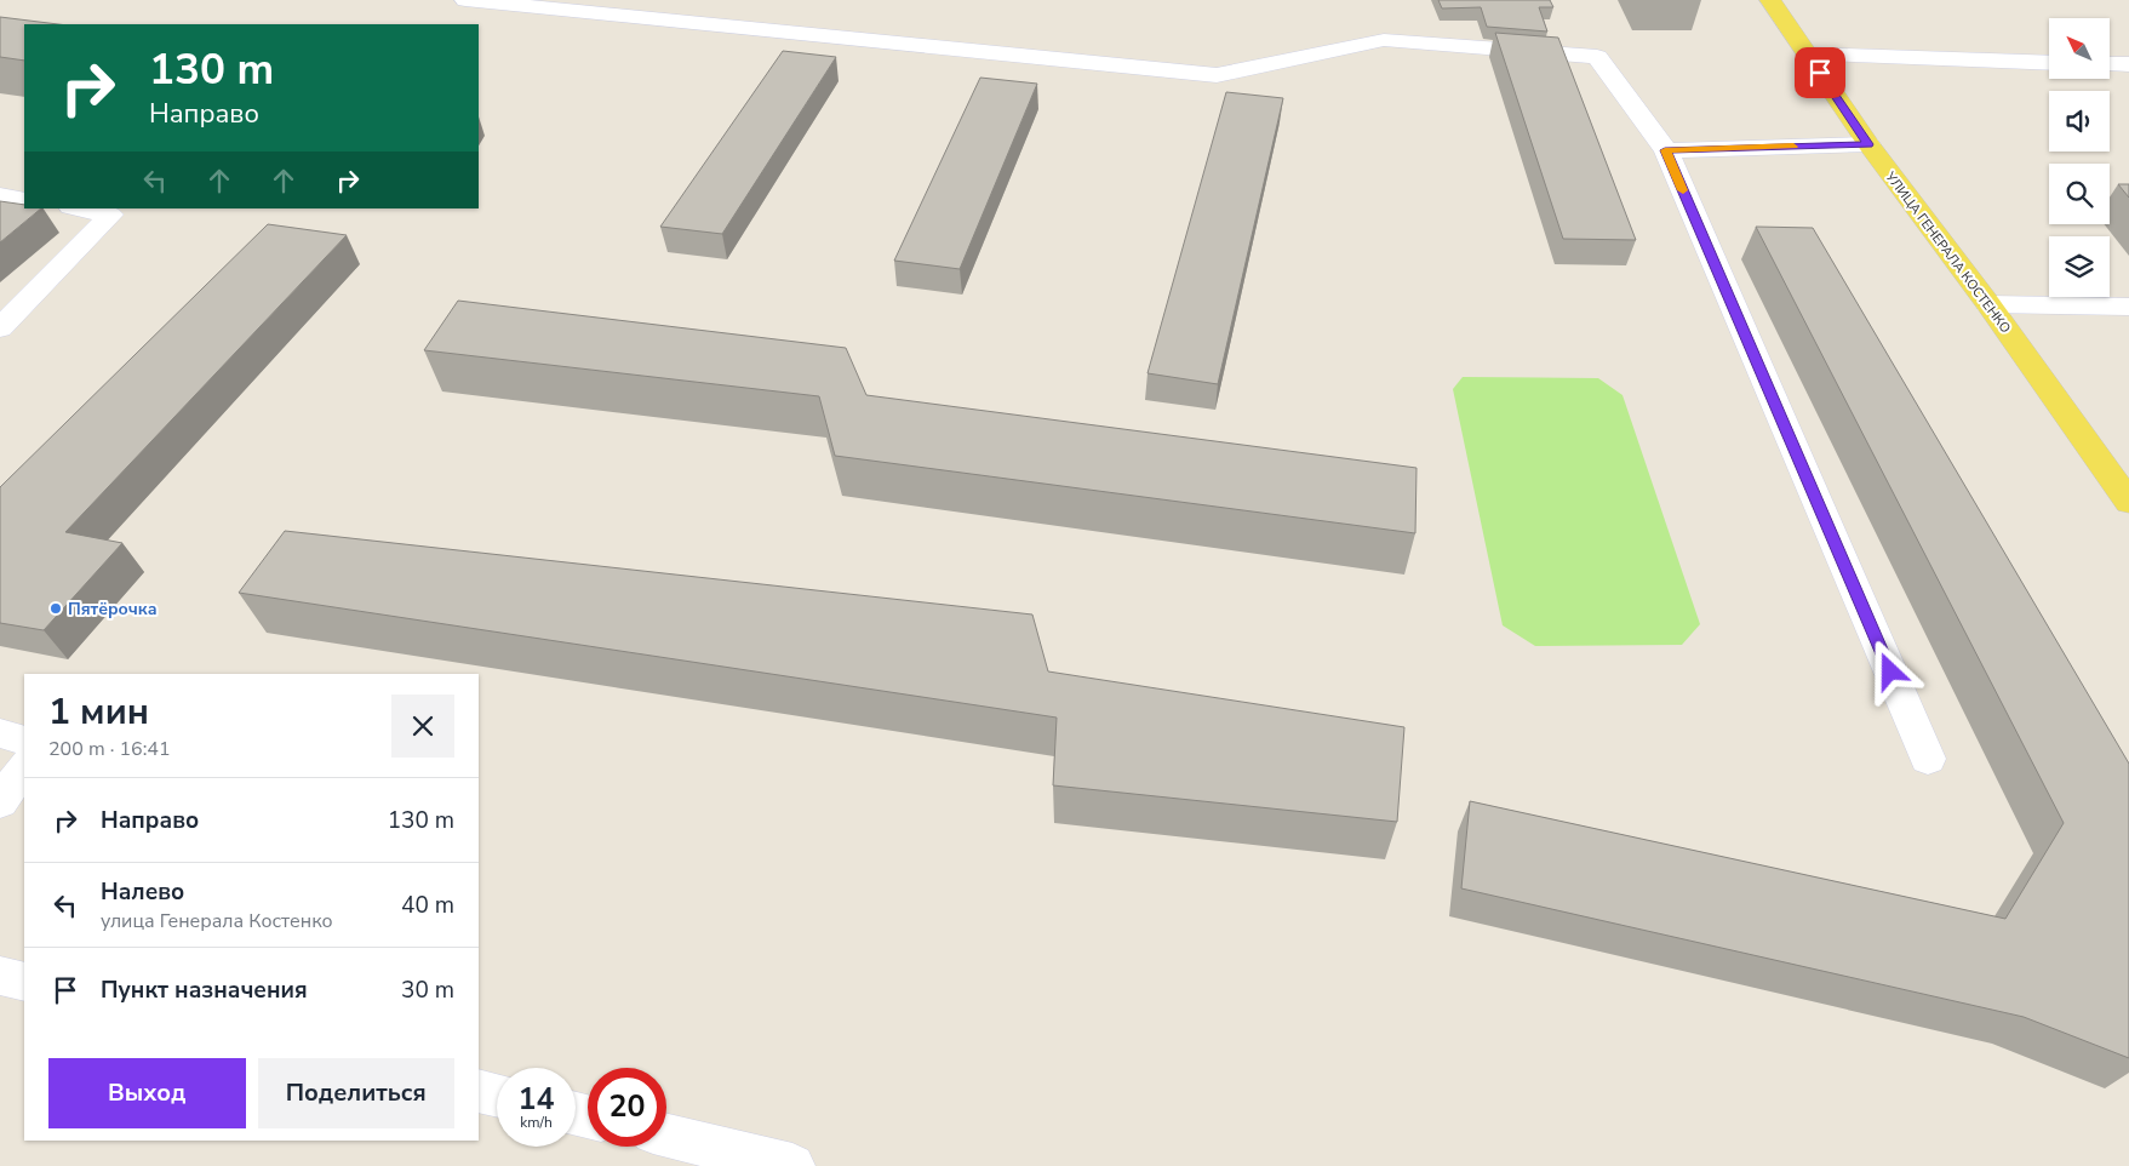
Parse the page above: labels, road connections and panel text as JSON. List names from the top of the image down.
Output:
{
  "streets": {
    "main road": ["УЛИЦА ГЕНЕРАЛА КОСТЕНКО"]
  },
  "places": ["Пятёрочка"],
  "north": "top left",
  "page": {
    "turn": ["130 m", "Направо"],
    "heading": ["1 мин", "200 m · 16:41"],
    "list": [
      {
        "name": "Направо",
        "value": "130 m"
      },
      {
        "name": "Налево",
        "note": "улица Генерала Костенко",
        "value": "40 m"
      },
      {
        "name": "Пункт назначения",
        "value": "30 m"
      }
    ],
    "buttons": ["Выход", "Поделиться"],
    "speed": "14 km/h",
    "limit": "20"
  }
}
